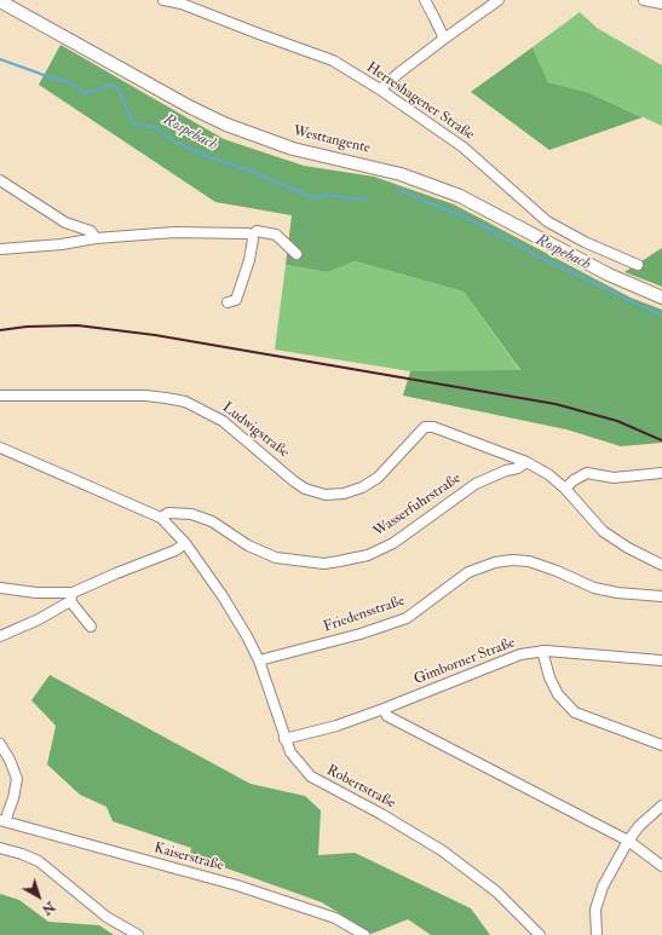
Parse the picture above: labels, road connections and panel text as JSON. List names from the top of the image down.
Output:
{
  "streets": {
    "main road": ["Westtangente"],
    "street": [
      "Herreshagener Straße",
      "Ludwigstraße",
      "Wasserfuhrstraße",
      "Friedensstraße",
      "Gimborner Straße",
      "Robertstraße",
      "Kaiserstraße"
    ]
  },
  "crossings": [
    ["Ludwigstraße", "Wasserfuhrstraße"],
    ["Wasserfuhrstraße", "Robertstraße"],
    ["Friedensstraße", "Robertstraße"],
    ["Gimborner Straße", "Robertstraße"]
  ],
  "water": ["Rospebach"],
  "north": "bottom right"
}
